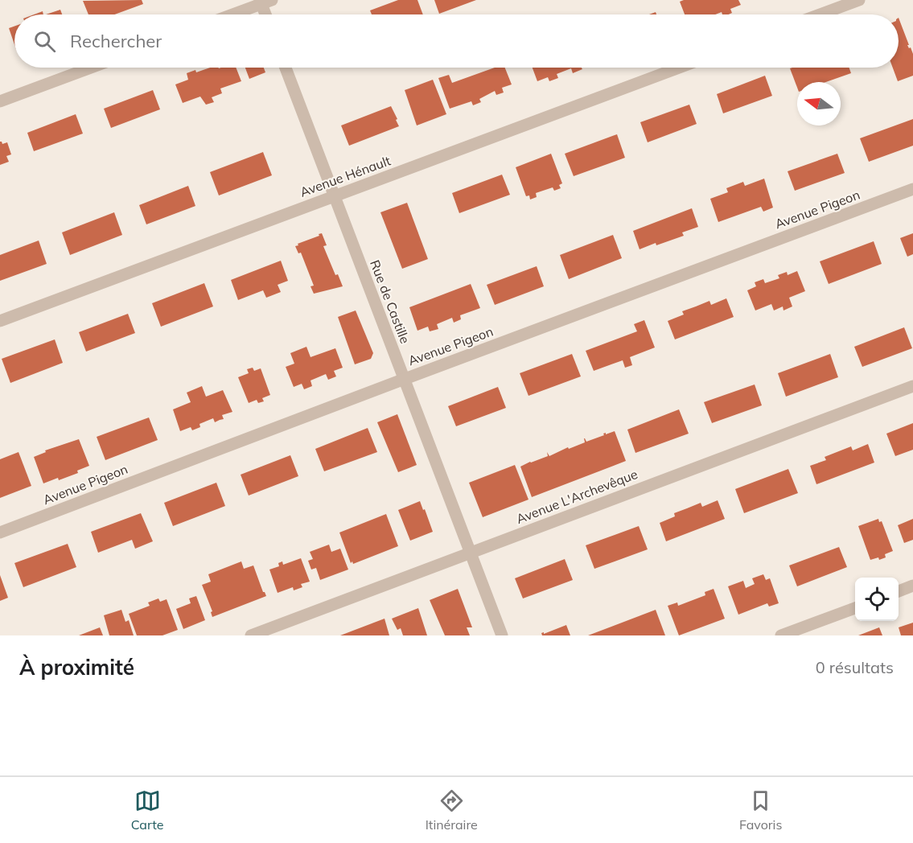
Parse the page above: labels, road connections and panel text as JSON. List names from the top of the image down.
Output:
{
  "streets": {
    "street": [
      "Avenue Hénault",
      "Avenue Pigeon",
      "Rue de Castille",
      "Avenue L'Archevêque"
    ]
  },
  "crossings": [
    ["Avenue Hénault", "Rue de Castille"],
    ["Avenue Pigeon", "Rue de Castille"],
    ["Rue de Castille", "Avenue L'Archevêque"]
  ],
  "north": "left",
  "page": {
    "search": "Rechercher",
    "heading": ["À proximité", "0 résultats"],
    "nav": ["Carte", "Itinéraire", "Favoris"]
  }
}
